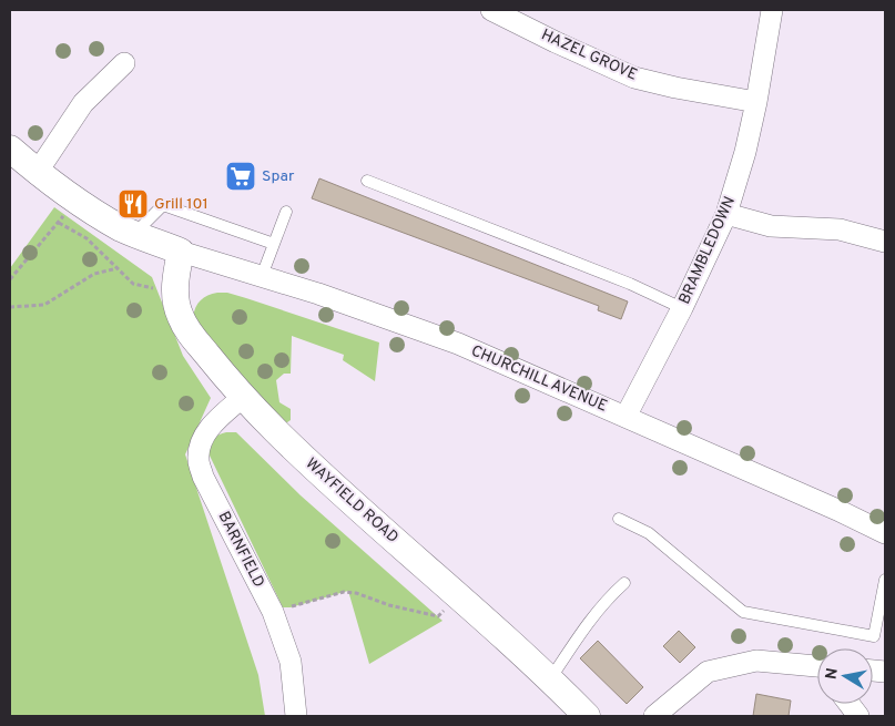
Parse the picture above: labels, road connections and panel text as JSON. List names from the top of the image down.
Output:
{
  "streets": {
    "street": [
      "HAZEL GROVE",
      "BRAMBLEDOWN",
      "CHURCHILL AVENUE",
      "WAYFIELD ROAD",
      "BARNFIELD"
    ]
  },
  "crossings": [
    ["HAZEL GROVE", "BRAMBLEDOWN"],
    ["BRAMBLEDOWN", "CHURCHILL AVENUE"],
    ["CHURCHILL AVENUE", "WAYFIELD ROAD"],
    ["WAYFIELD ROAD", "BARNFIELD"]
  ],
  "places": {
    "supermarket": ["Spar"],
    "restaurant": ["Grill 101"]
  },
  "north": "left"
}
